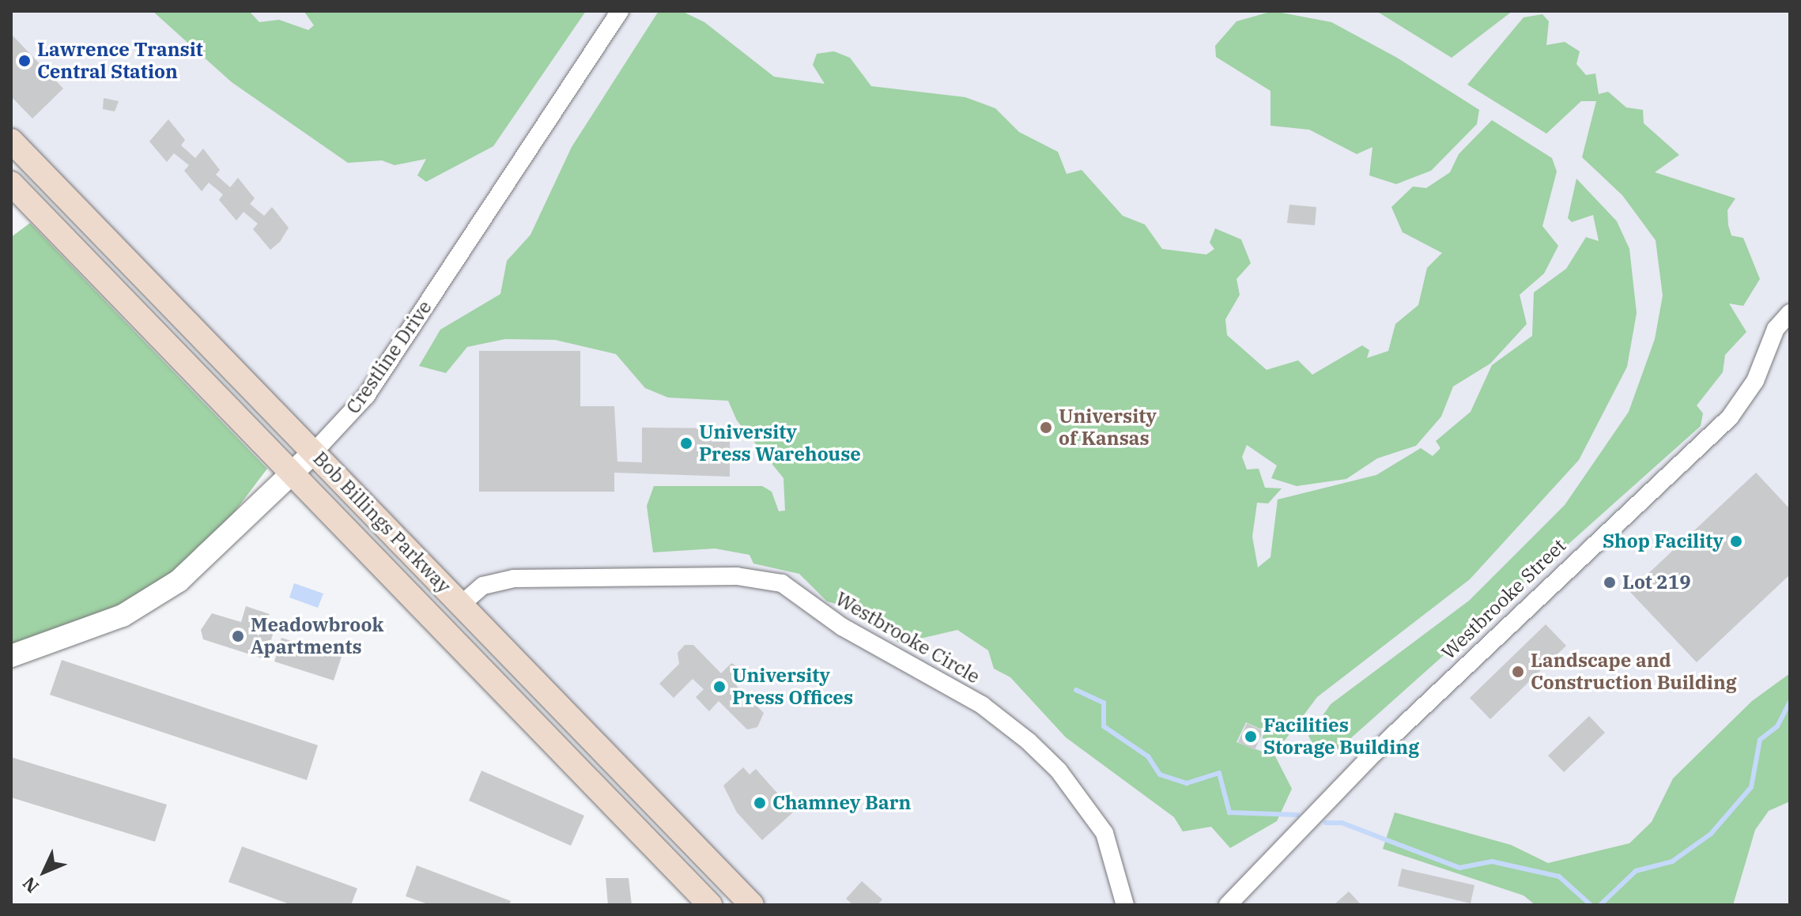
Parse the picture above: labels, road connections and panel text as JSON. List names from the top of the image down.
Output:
{
  "streets": {
    "main road": ["Bob Billings Parkway"],
    "street": ["Crestline Drive", "Westbrooke Street", "Westbrooke Circle"]
  },
  "crossings": [
    ["Crestline Drive", "Bob Billings Parkway"],
    ["Bob Billings Parkway", "Westbrooke Circle"]
  ],
  "places": [
    "Lawrence Transit Central Station",
    "University of Kansas",
    "University Press Warehouse",
    "Shop Facility",
    "Lot 219",
    "Meadowbrook Apartments",
    "Landscape and Construction Building",
    "University Press Offices",
    "Facilities Storage Building",
    "Chamney Barn"
  ],
  "north": "bottom left"
}
